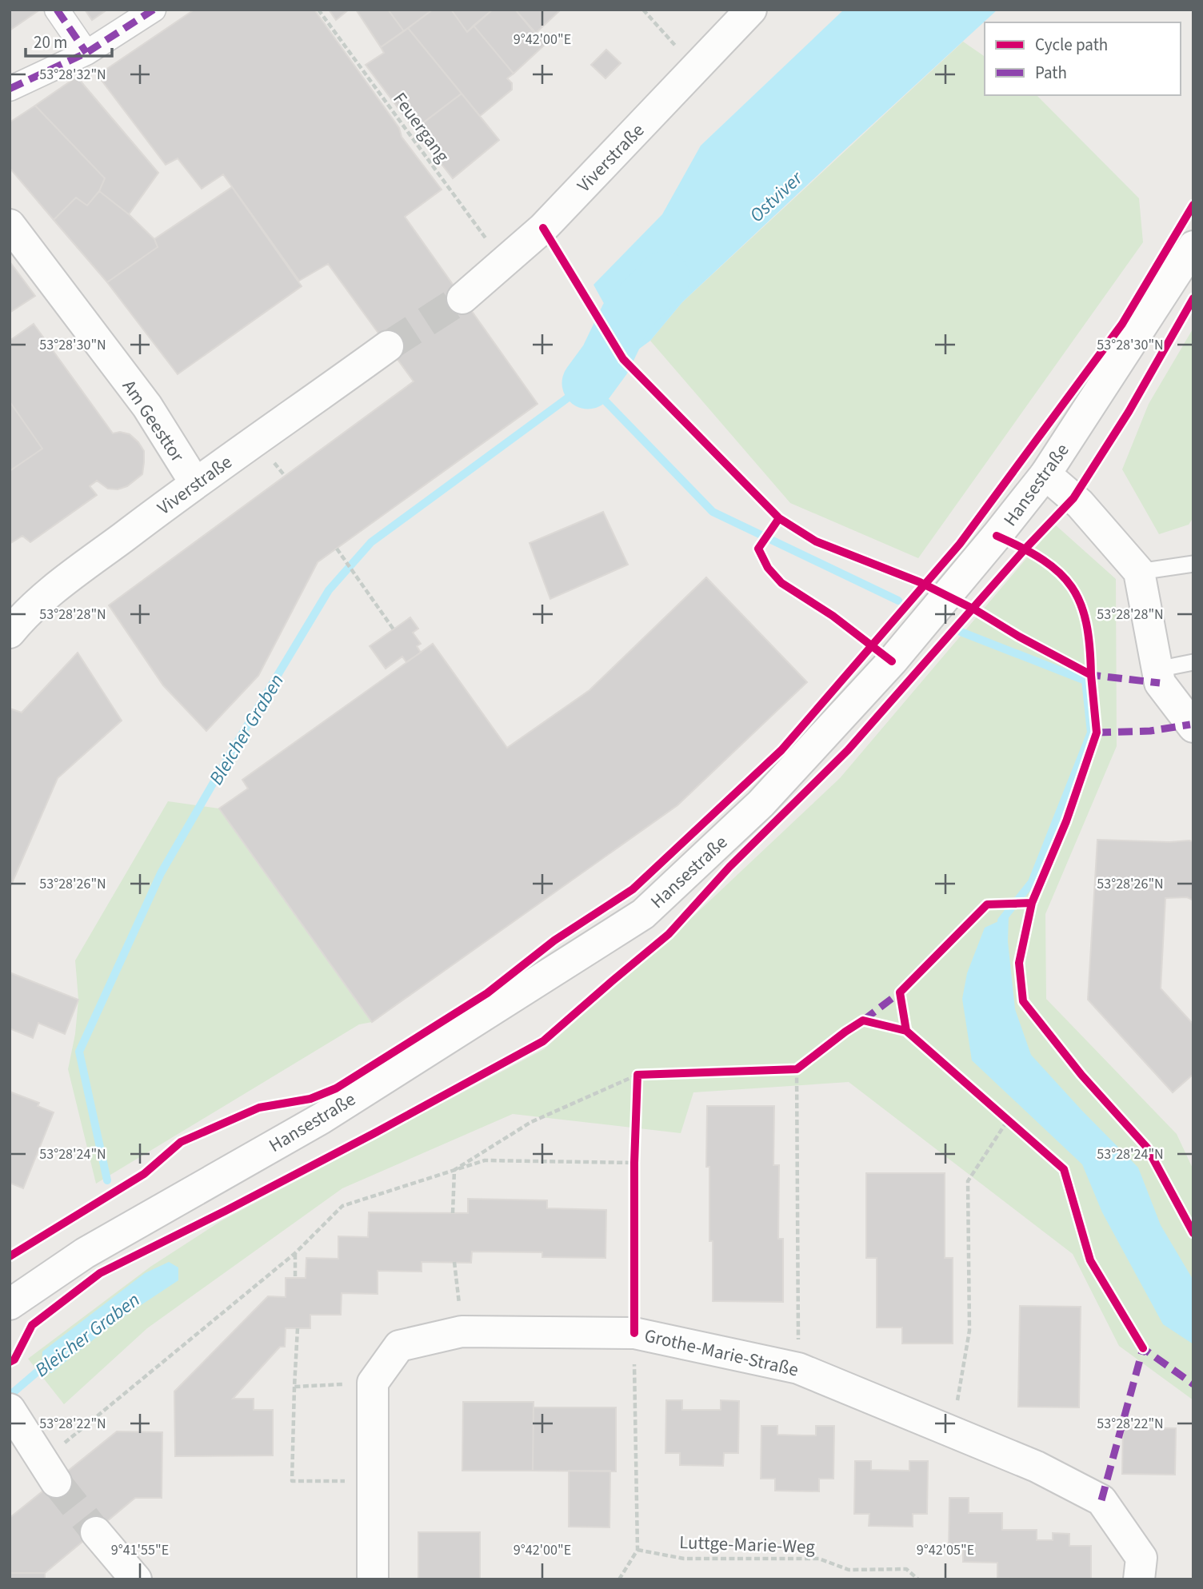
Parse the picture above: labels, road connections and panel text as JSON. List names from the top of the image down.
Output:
{
  "streets": {
    "street": [
      "Viverstraße",
      "Am Geesttor",
      "Hansestraße",
      "Grothe-Marie-Straße"
    ],
    "path": ["Feuergang", "Luttge-Marie-Weg"]
  },
  "crossings": [
    ["Feuergang", "Viverstraße"],
    ["Viverstraße", "Am Geesttor"]
  ],
  "water": ["Ostviver", "Bleicher Graben"],
  "legend": ["Cycle path", "Path"],
  "scale_bar": "20 m",
  "coordinates": [
    "9°42'00\"E",
    "53°28'32\"N",
    "53°28'30\"N",
    "53°28'28\"N",
    "53°28'26\"N",
    "53°28'24\"N",
    "53°28'22\"N",
    "9°41'55\"E",
    "9°42'05\"E"
  ]
}
